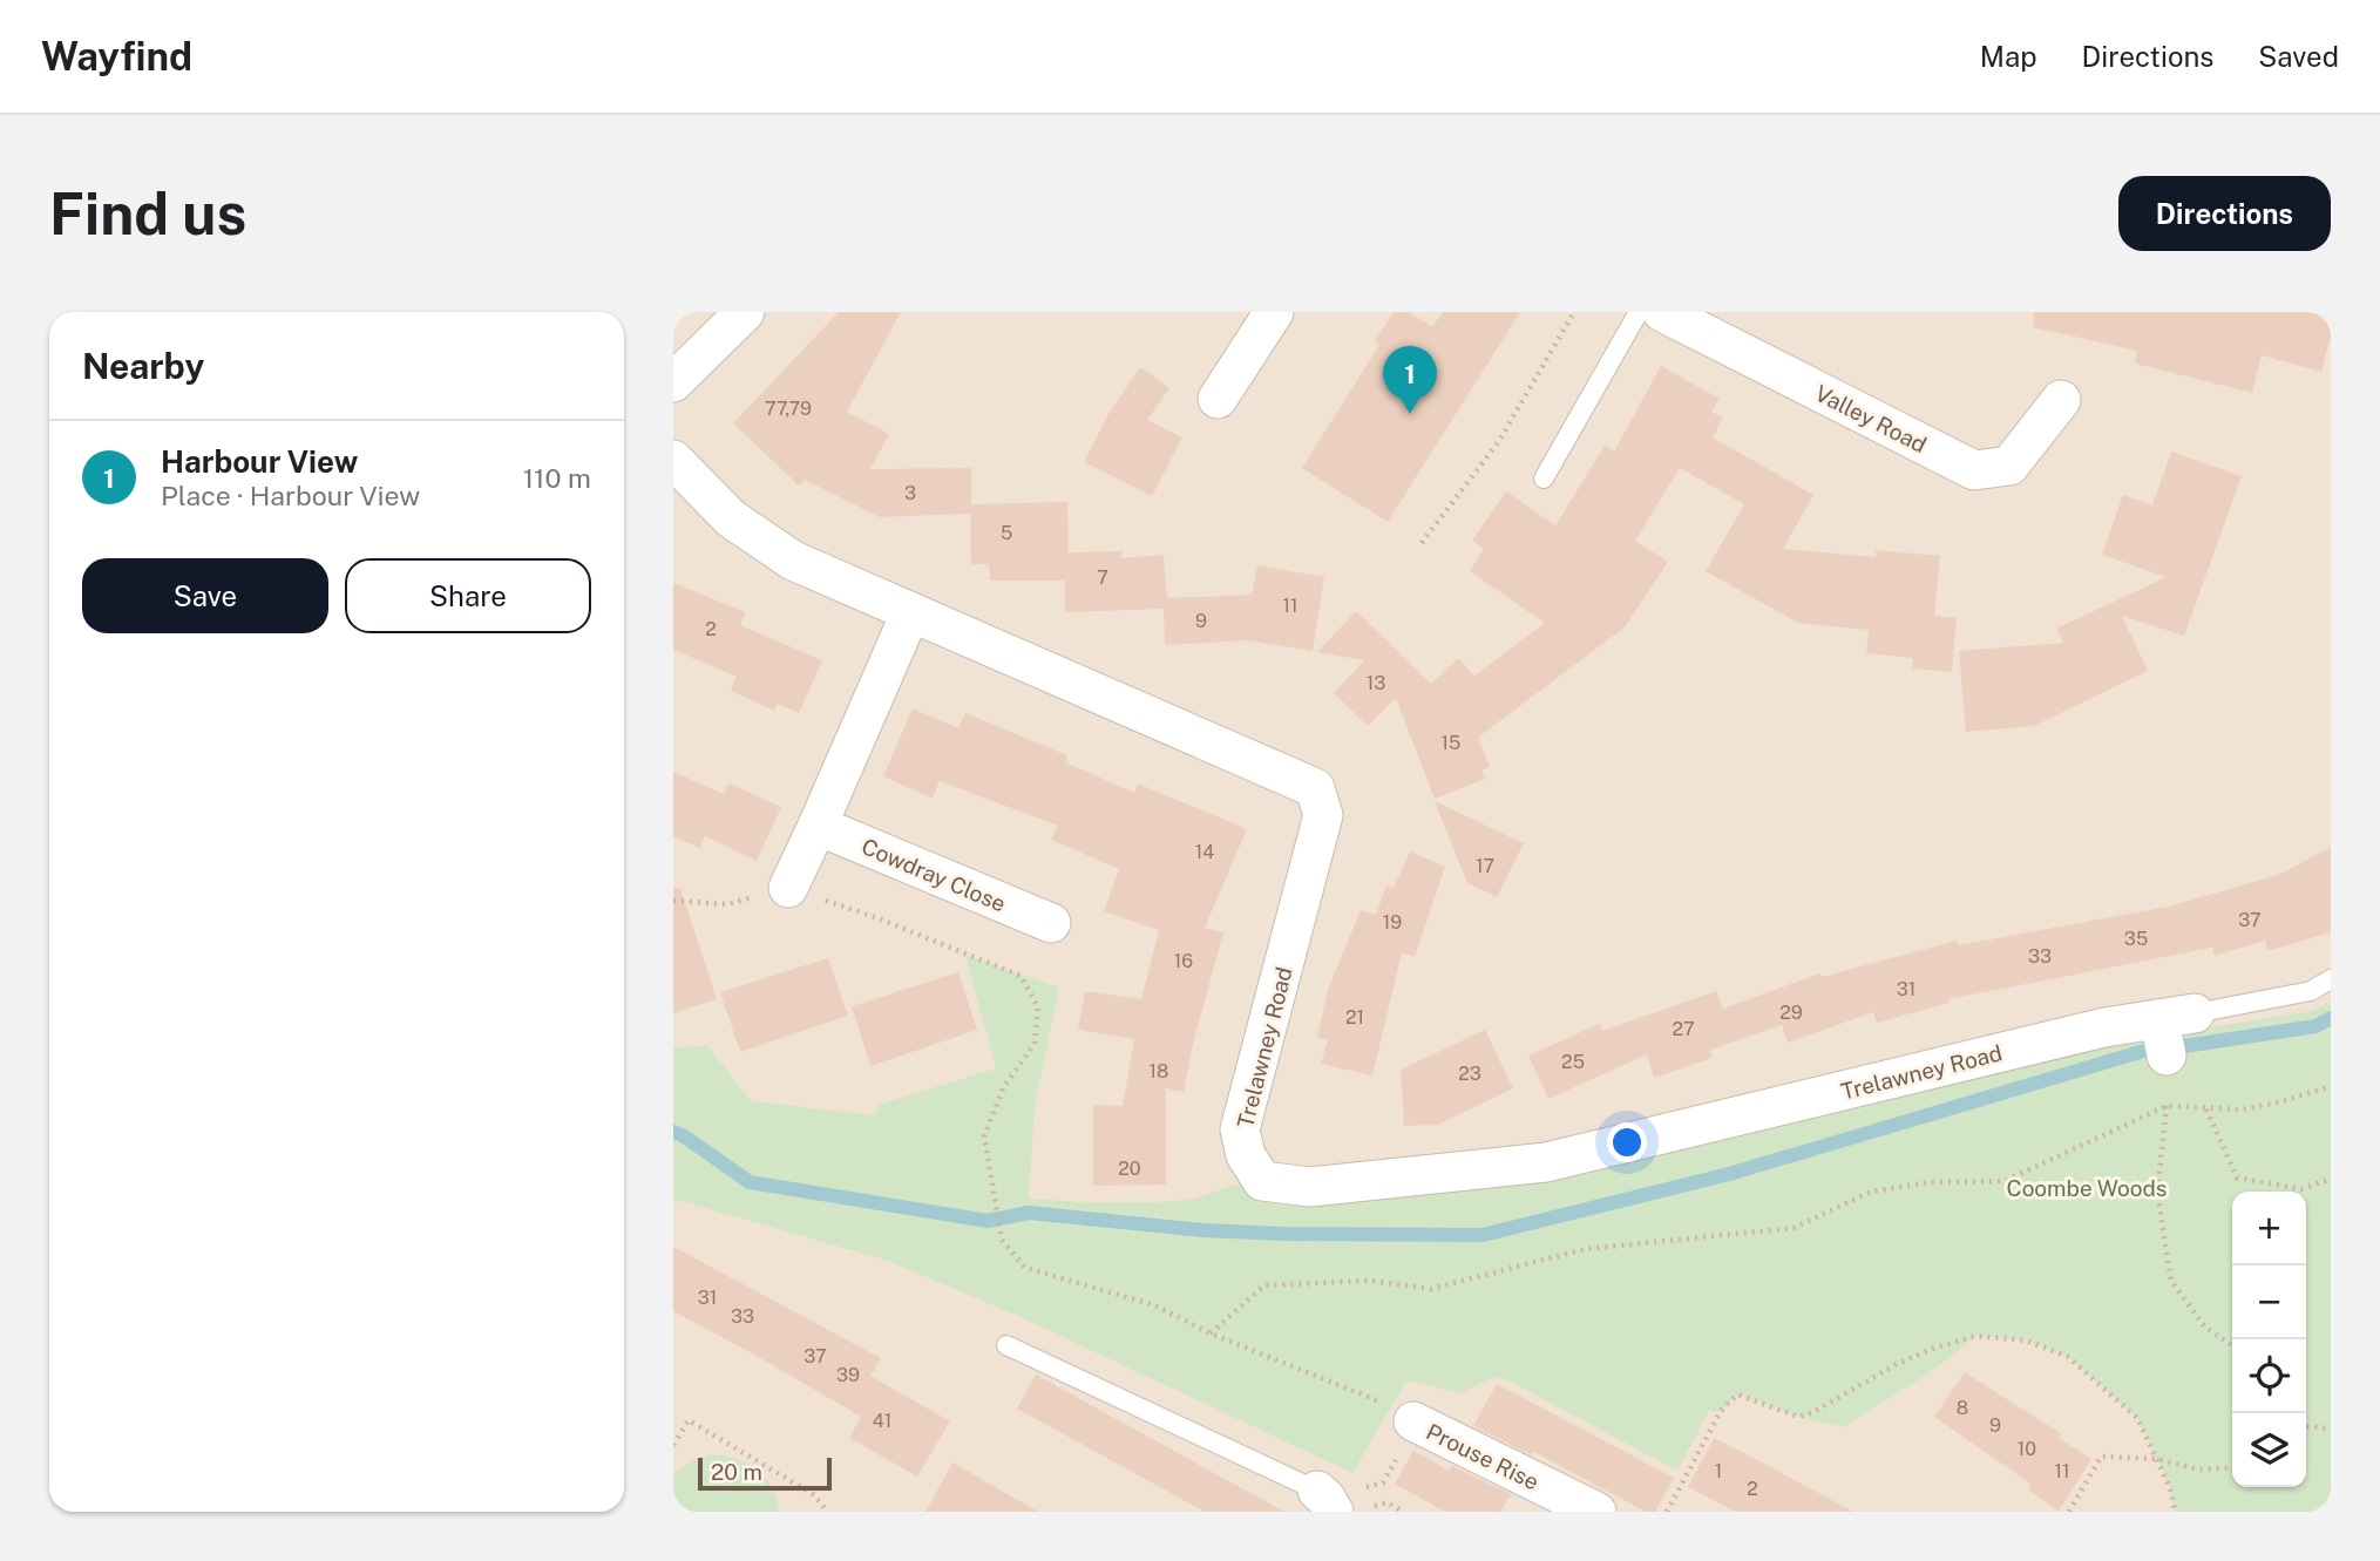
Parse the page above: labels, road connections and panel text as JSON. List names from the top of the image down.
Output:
{
  "streets": {
    "street": [
      "Valley Road",
      "Cowdray Close",
      "Trelawney Road",
      "Prouse Rise"
    ]
  },
  "parks": ["Coombe Woods"],
  "house_numbers": [
    "77,79",
    "3",
    "5",
    "7",
    "11",
    "9",
    "2",
    "13",
    "15",
    "14",
    "17",
    "37",
    "19",
    "35",
    "33",
    "16",
    "31",
    "29",
    "21",
    "27",
    "25",
    "18",
    "23",
    "20",
    "31",
    "33",
    "37",
    "39",
    "8",
    "41",
    "9",
    "10",
    "1",
    "11",
    "2"
  ],
  "scale_bar": "20 m",
  "page": {
    "header": "Wayfind",
    "nav": ["Map", "Directions", "Saved"],
    "buttons": [
      "Directions",
      ["Save", "Share"]
    ],
    "title": "Find us",
    "heading": "Nearby",
    "pins": "1",
    "list": [
      {
        "mark": "1",
        "name": "Harbour View",
        "note": "Place · Harbour View",
        "value": "110 m"
      }
    ],
    "map_buttons": ["+", "−"],
    "scale": "20 m"
  }
}
